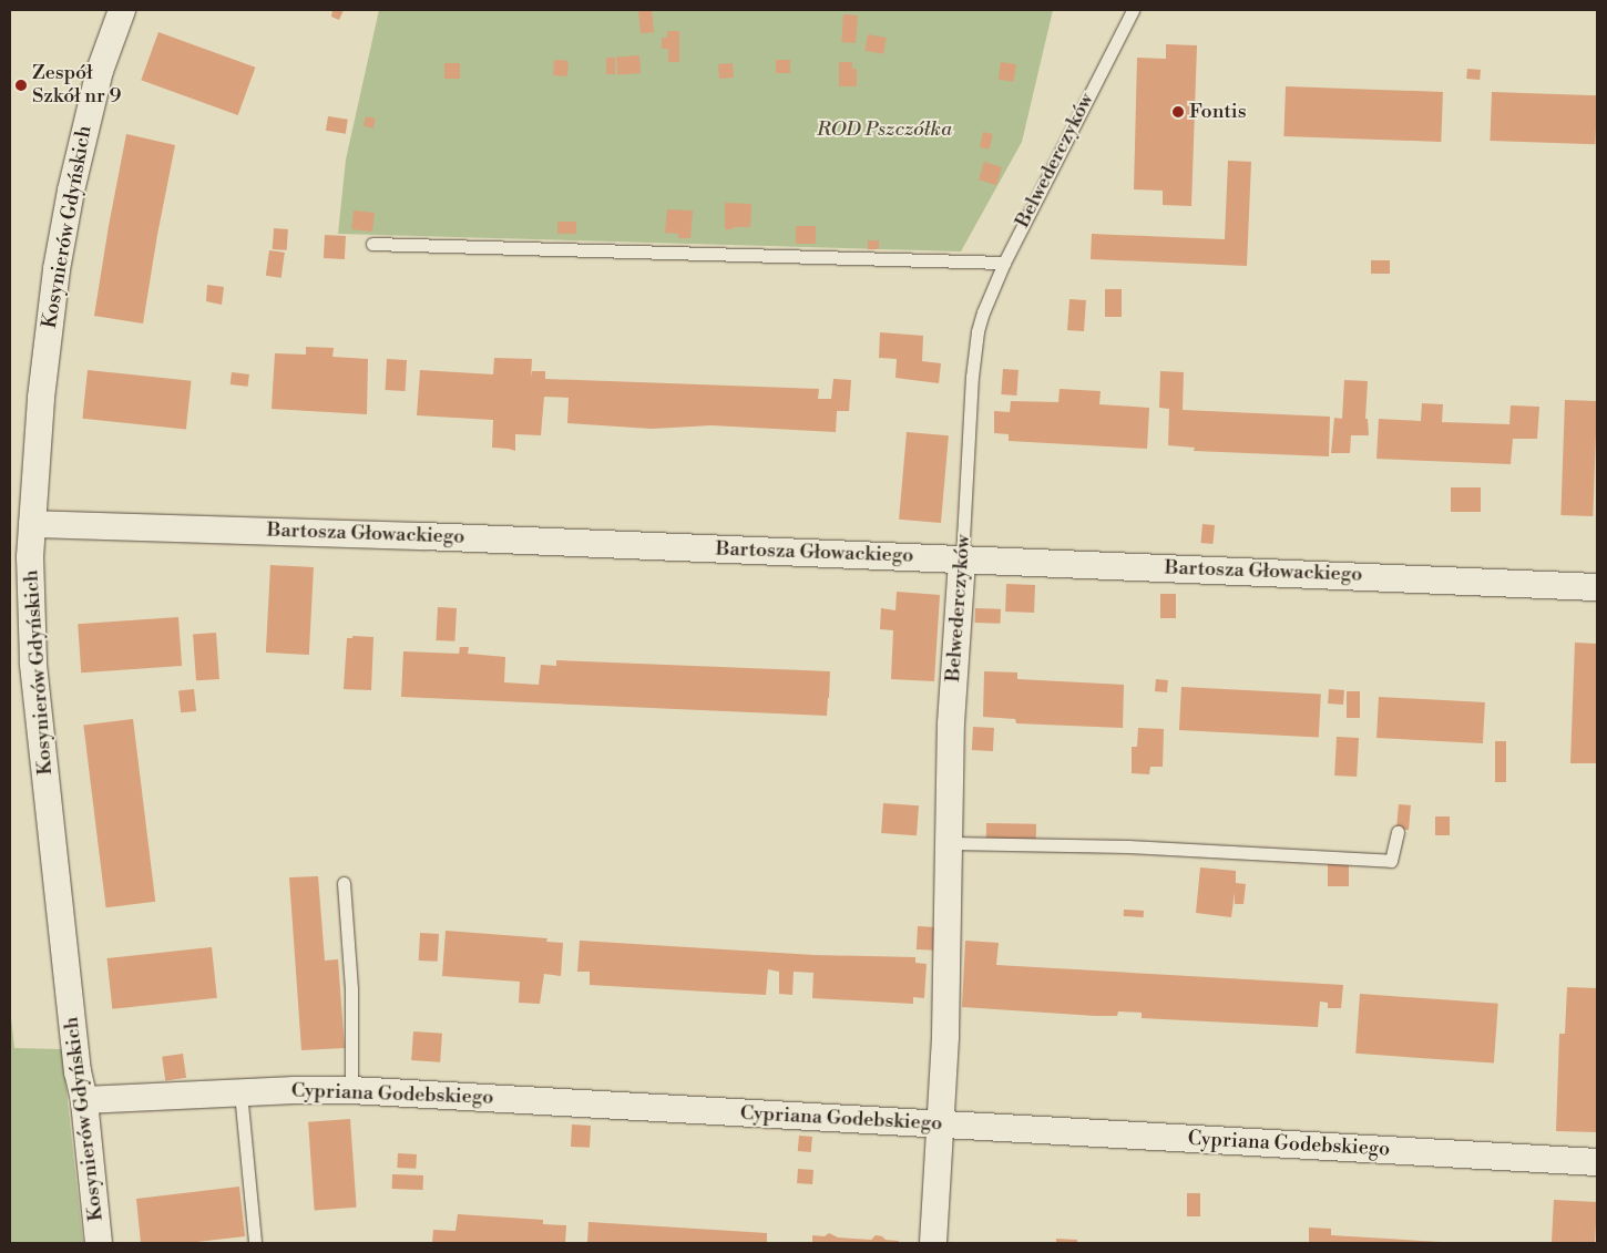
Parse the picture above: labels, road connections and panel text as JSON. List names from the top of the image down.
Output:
{
  "streets": {
    "street": [
      "Belwederczyków",
      "Kosynierów Gdyńskich",
      "Bartosza Głowackiego",
      "Cypriana Godebskiego"
    ]
  },
  "crossings": [
    ["Belwederczyków", "Bartosza Głowackiego"],
    ["Belwederczyków", "Cypriana Godebskiego"],
    ["Kosynierów Gdyńskich", "Bartosza Głowackiego"],
    ["Kosynierów Gdyńskich", "Cypriana Godebskiego"]
  ],
  "parks": ["ROD Pszczółka"],
  "places": ["Zespół Szkół nr 9", "Fontis"]
}
